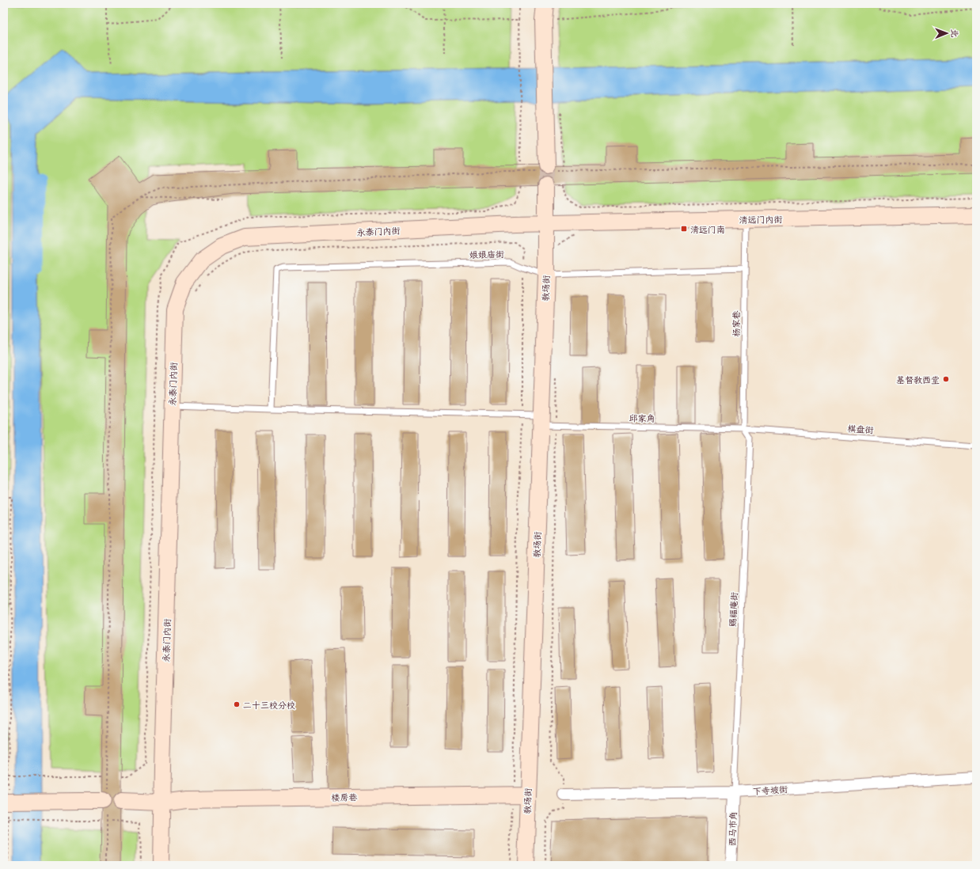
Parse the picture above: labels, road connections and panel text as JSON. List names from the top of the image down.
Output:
{
  "streets": {
    "main road": [
      "清远门内街",
      "永泰门内街",
      "教场街",
      "楼房巷"
    ],
    "street": ["下寺坡街", "西马市角"],
    "lane": [
      "娘娘庙街",
      "杨家巷",
      "邱家角",
      "棋盘街",
      "赐福庵街"
    ]
  },
  "crossings": [
    ["清远门内街", "永泰门内街"],
    ["清远门内街", "教场街"],
    ["清远门内街", "杨家巷"],
    ["永泰门内街", "教场街"],
    ["永泰门内街", "邱家角"],
    ["永泰门内街", "楼房巷"],
    ["娘娘庙街", "教场街"],
    ["娘娘庙街", "杨家巷"],
    ["娘娘庙街", "邱家角"],
    ["教场街", "邱家角"],
    ["教场街", "楼房巷"],
    ["杨家巷", "邱家角"],
    ["杨家巷", "棋盘街"],
    ["杨家巷", "赐福庵街"],
    ["邱家角", "棋盘街"],
    ["邱家角", "赐福庵街"],
    ["棋盘街", "赐福庵街"],
    ["赐福庵街", "下寺坡街"],
    ["赐福庵街", "西马市角"],
    ["下寺坡街", "西马市角"]
  ],
  "places": {
    "transit": ["清远门南"],
    "other": ["基督教西堂", "二十三校分校"]
  },
  "north": "right"
}
